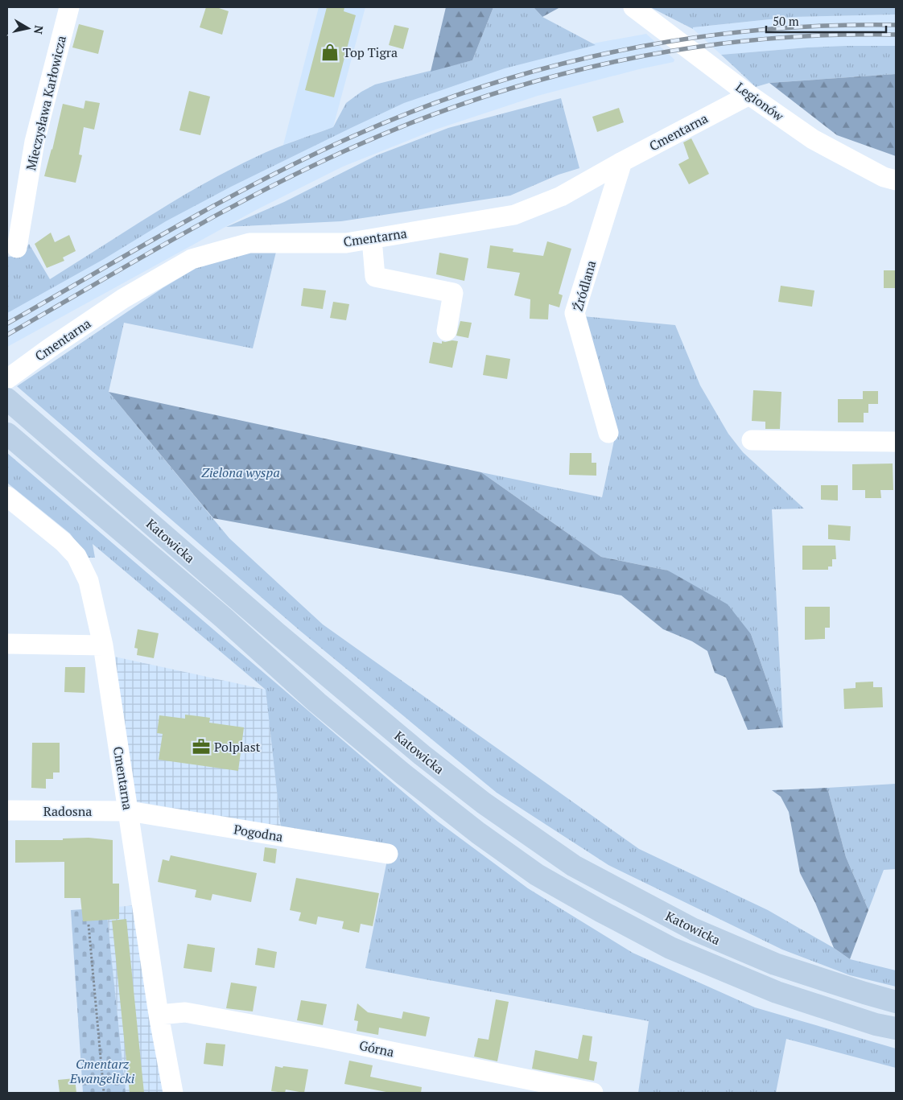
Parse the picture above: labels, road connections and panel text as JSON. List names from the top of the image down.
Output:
{
  "streets": {
    "main road": ["Katowicka"],
    "street": [
      "Legionów",
      "Mieczysława Karłowicza",
      "Cmentarna",
      "Źródlana",
      "Radosna",
      "Pogodna",
      "Górna"
    ]
  },
  "crossings": [
    ["Legionów", "Cmentarna"],
    ["Cmentarna", "Źródlana"],
    ["Cmentarna", "Radosna"],
    ["Cmentarna", "Pogodna"],
    ["Cmentarna", "Górna"],
    ["Radosna", "Pogodna"]
  ],
  "parks": ["Zielona wyspa", "Cmentarz Ewangelicki"],
  "places": {
    "shop": ["Top Tigra"],
    "office": ["Polplast"]
  },
  "scale_bar": "50 m",
  "north": "right"
}
